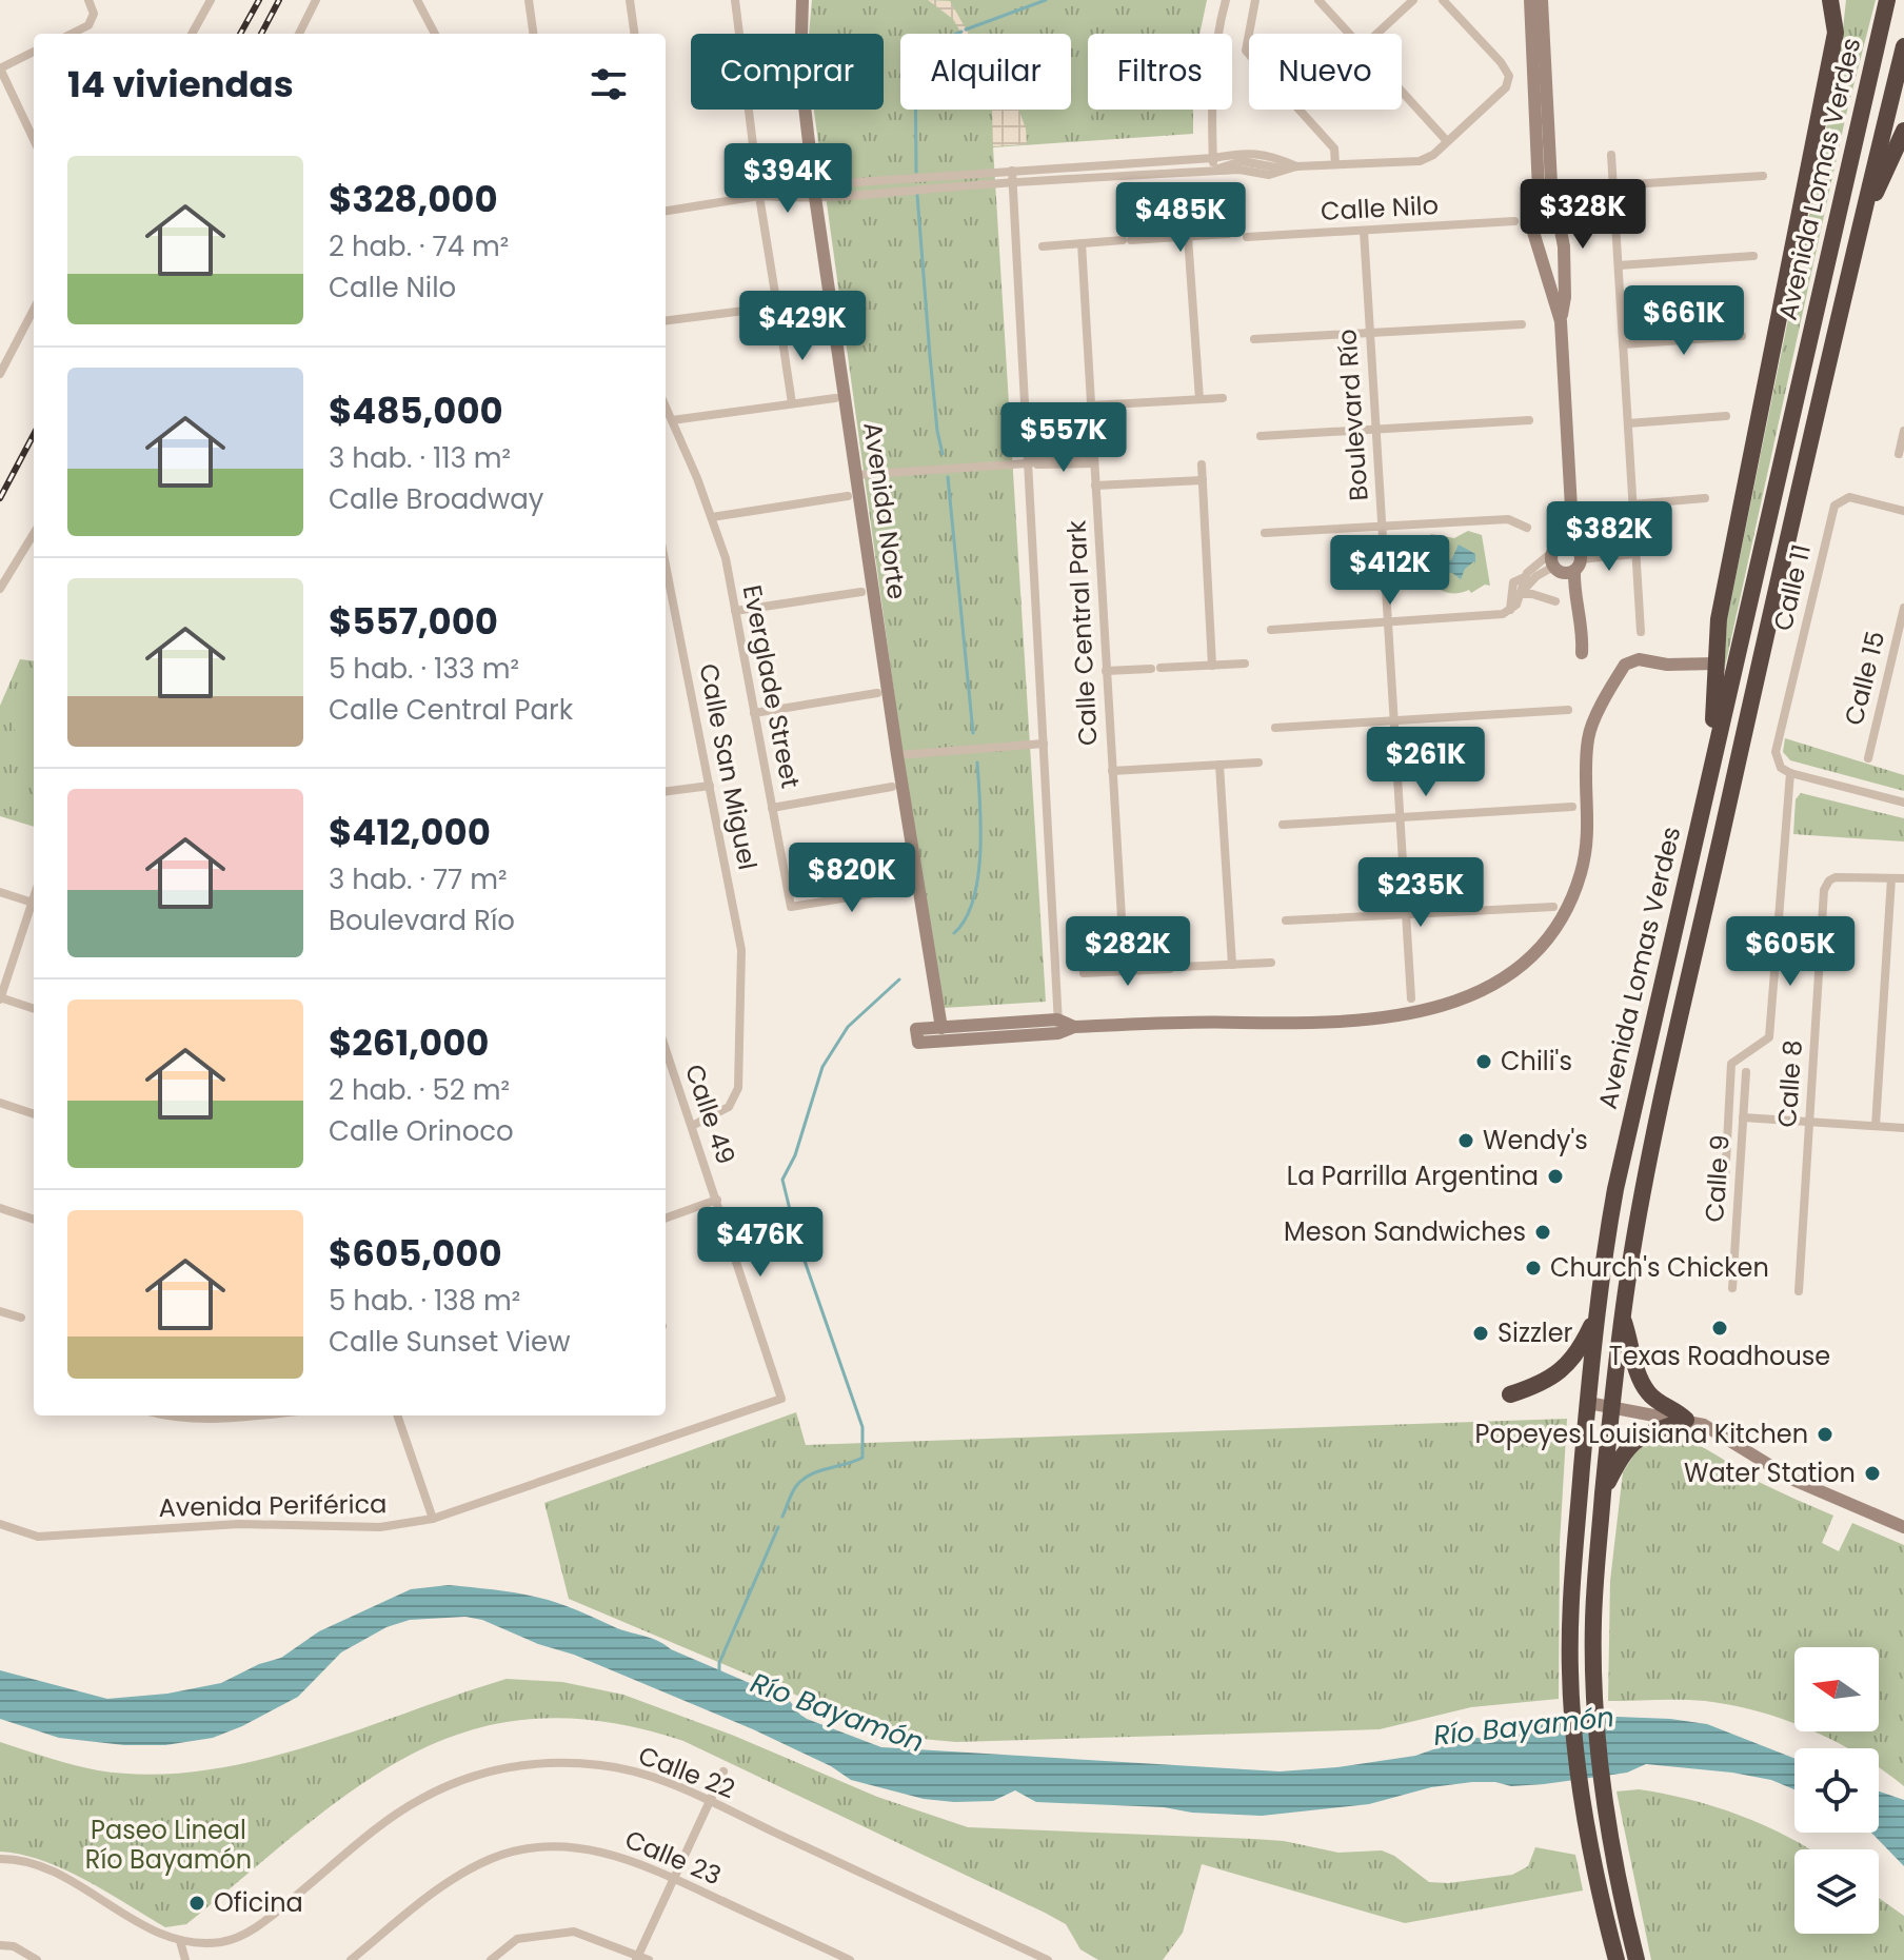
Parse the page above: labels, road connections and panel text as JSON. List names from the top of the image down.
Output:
{
  "streets": {
    "highway": ["Avenida Lomas Verdes"],
    "street": [
      "Calle Nilo",
      "Boulevard Río",
      "Avenida Norte",
      "Calle 11",
      "Calle Central Park",
      "Calle 15",
      "Everglade Street",
      "Calle San Miguel",
      "Calle 8",
      "Calle 49",
      "Calle 9",
      "Avenida Periférica",
      "Calle 22",
      "Calle 23"
    ]
  },
  "crossings": [
    ["Calle Nilo", "Boulevard Río"],
    ["Calle San Miguel", "Calle 49"],
    ["Calle 49", "Avenida Periférica"]
  ],
  "water": ["Río Bayamón"],
  "parks": ["Paseo Lineal Río Bayamón"],
  "places": [
    "Chili's",
    "Wendy's",
    "La Parrilla Argentina",
    "Meson Sandwiches",
    "Church's Chicken",
    "Texas Roadhouse",
    "Sizzler",
    "Popeyes Louisiana Kitchen",
    "Water Station",
    "Oficina"
  ],
  "north": "left",
  "page": {
    "chip": [
      "Comprar",
      "Alquilar",
      "Filtros",
      "Nuevo"
    ],
    "heading": "14 viviendas",
    "list": [
      {
        "name": "$328,000",
        "note": "2 hab. · 74 m² · Calle Nilo"
      },
      {
        "name": "$485,000",
        "note": "3 hab. · 113 m² · Calle Broadway"
      },
      {
        "name": "$557,000",
        "note": "5 hab. · 133 m² · Calle Central Park"
      },
      {
        "name": "$412,000",
        "note": "3 hab. · 77 m² · Boulevard Río"
      },
      {
        "name": "$261,000",
        "note": "2 hab. · 52 m² · Calle Orinoco"
      },
      {
        "name": "$605,000",
        "note": "5 hab. · 138 m² · Calle Sunset View"
      }
    ],
    "price": [
      "$394K",
      "$328K",
      "$485K",
      "$661K",
      "$429K",
      "$557K",
      "$382K",
      "$412K",
      "$261K",
      "$820K",
      "$235K",
      "$282K",
      "$605K",
      "$476K"
    ]
  }
}
